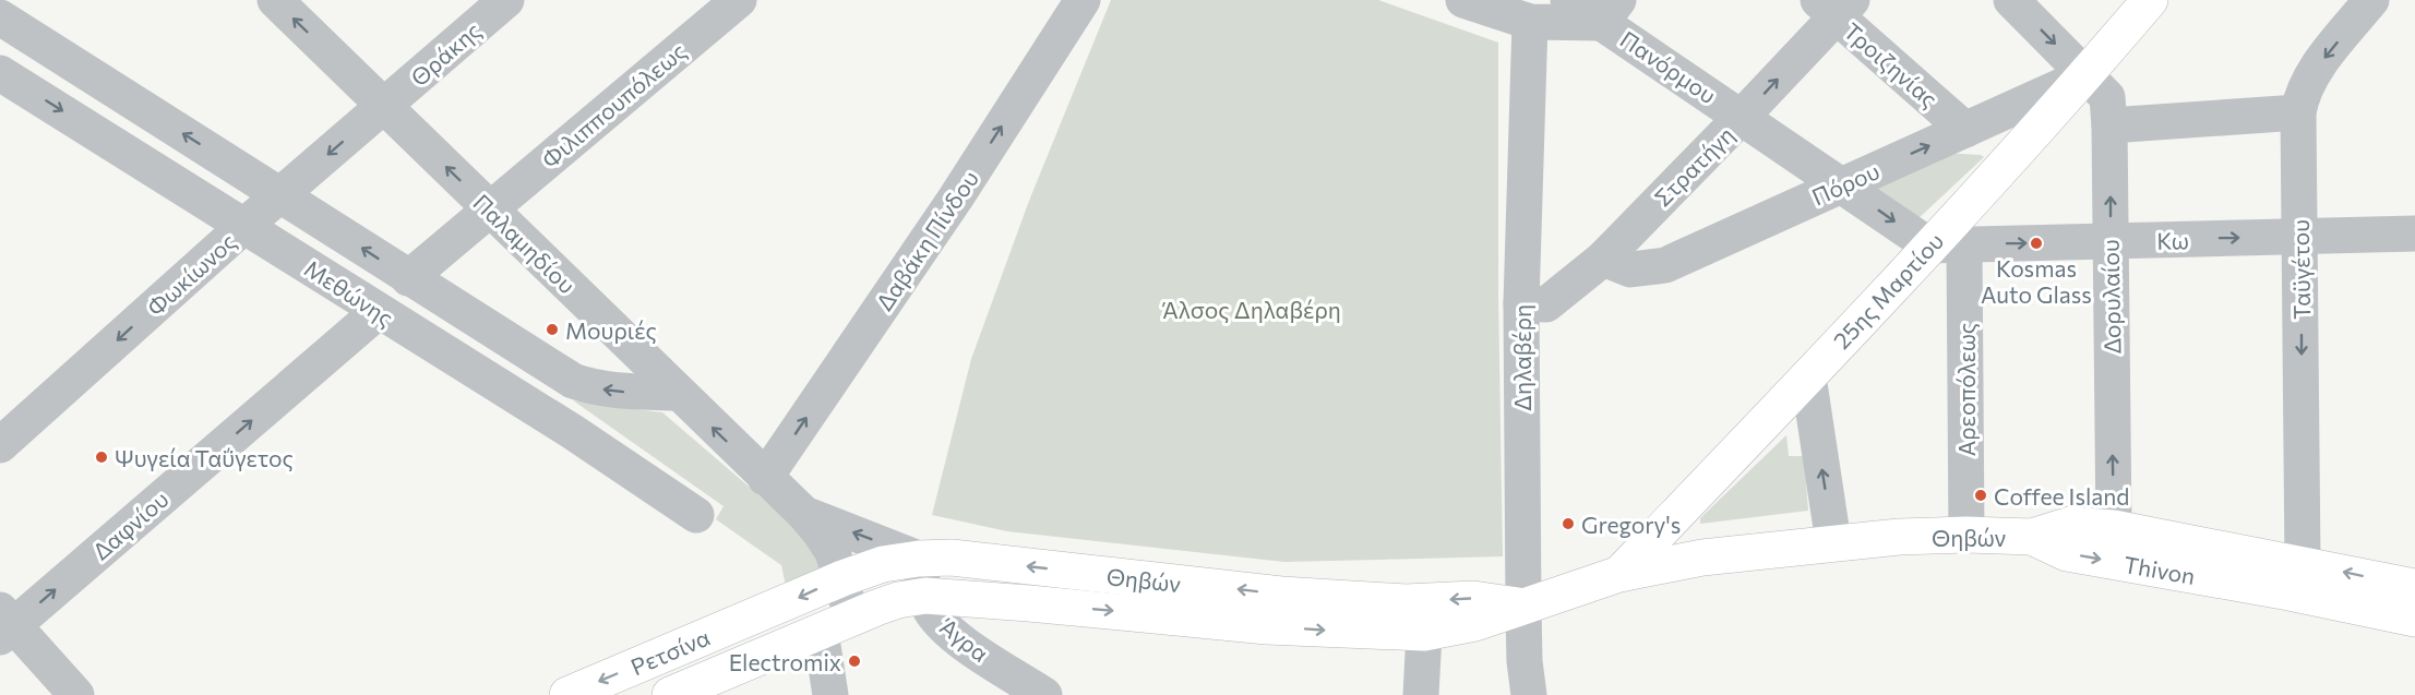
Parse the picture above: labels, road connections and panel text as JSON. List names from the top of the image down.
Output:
{
  "streets": {
    "main road": [
      "25ης Μαρτίου",
      "Θηβών",
      "Thivon",
      "Ρετσίνα"
    ],
    "street": [
      "Θράκης",
      "Τροιζηνίας",
      "Πανόρμου",
      "Φιλιππουπόλεως",
      "Στρατήγη",
      "Πόρου",
      "Δαβάκη Πίνδου",
      "Κω",
      "Παλαμηδίου",
      "Ταϋγέτου",
      "Φωκίωνος",
      "Μεθώνης",
      "Δορυλαίου",
      "Δηλαβέρη",
      "Αρεοπόλεως",
      "Δαφνίου",
      "Άγρα"
    ]
  },
  "crossings": [
    ["Θράκης", "Παλαμηδίου"],
    ["Θράκης", "Φωκίωνος"],
    ["Τροιζηνίας", "Στρατήγη"],
    ["Τροιζηνίας", "Πόρου"],
    ["Πανόρμου", "Στρατήγη"],
    ["Πανόρμου", "Πόρου"],
    ["Πανόρμου", "Κω"],
    ["Πανόρμου", "25ης Μαρτίου"],
    ["Φιλιππουπόλεως", "Παλαμηδίου"],
    ["Στρατήγη", "Πόρου"],
    ["Στρατήγη", "Δηλαβέρη"],
    ["Πόρου", "25ης Μαρτίου"],
    ["Πόρου", "Δορυλαίου"],
    ["Δαβάκη Πίνδου", "Παλαμηδίου"],
    ["Κω", "Ταϋγέτου"],
    ["Κω", "25ης Μαρτίου"],
    ["Κω", "Δορυλαίου"],
    ["Κω", "Αρεοπόλεως"],
    ["Παλαμηδίου", "Φωκίωνος"],
    ["Παλαμηδίου", "Μεθώνης"],
    ["Παλαμηδίου", "Θηβών"],
    ["Παλαμηδίου", "Άγρα"],
    ["Παλαμηδίου", "Ρετσίνα"],
    ["Ταϋγέτου", "Θηβών"],
    ["Φωκίωνος", "Μεθώνης"],
    ["25ης Μαρτίου", "Δορυλαίου"],
    ["25ης Μαρτίου", "Θηβών"],
    ["Μεθώνης", "Δαφνίου"],
    ["Δορυλαίου", "Θηβών"],
    ["Δηλαβέρη", "Θηβών"],
    ["Αρεοπόλεως", "Θηβών"],
    ["Θηβών", "Thivon"],
    ["Θηβών", "Άγρα"],
    ["Θηβών", "Ρετσίνα"]
  ],
  "one_way": [
    "Δαβάκη Πίνδου",
    "Παλαμηδίου",
    "Ταϋγέτου",
    "Φωκίωνος",
    "Δαφνίου",
    "Thivon"
  ],
  "parks": ["Άλσος Δηλαβέρη"],
  "places": [
    "Kosmas Auto Glass",
    "Μουριές",
    "Ψυγεία Ταΰγετος",
    "Coffee Island",
    "Gregory's",
    "Electromix"
  ]
}
